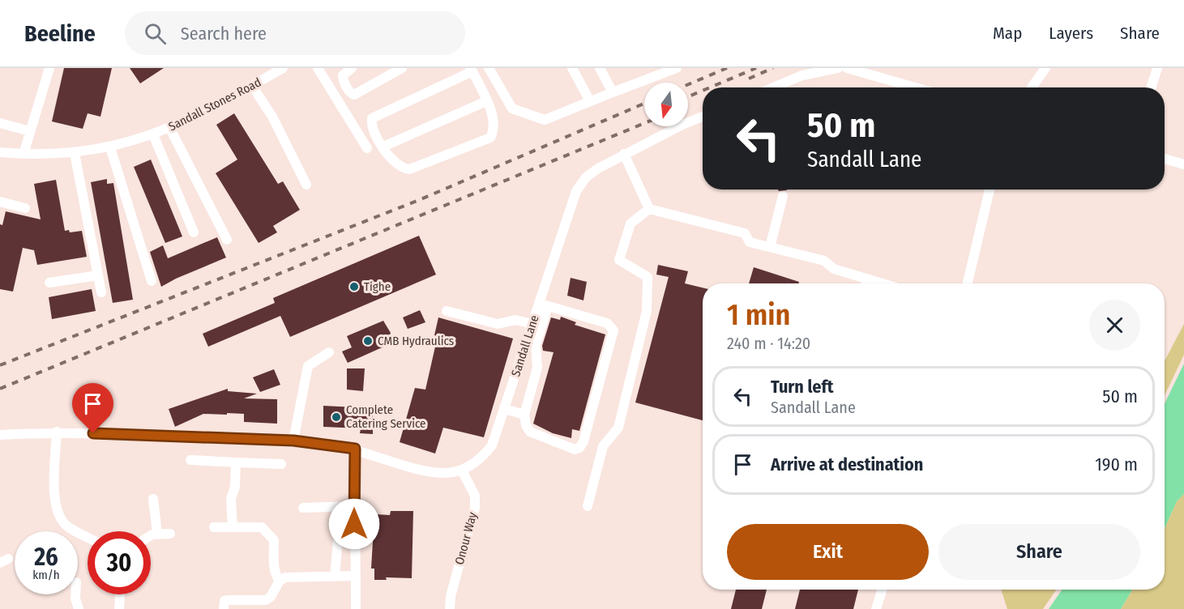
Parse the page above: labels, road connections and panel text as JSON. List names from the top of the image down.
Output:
{
  "streets": {
    "street": ["Sandall Stones Road", "Sandall Lane", "Onour Way"]
  },
  "crossings": [
    ["Sandall Lane", "Onour Way"]
  ],
  "places": ["Tighe", "CMB Hydraulics", "Complete Catering Service"],
  "north": "bottom",
  "page": {
    "header": "Beeline",
    "search": "Search here",
    "nav": ["Map", "Layers", "Share"],
    "turn": ["50 m", "Sandall Lane"],
    "heading": ["1 min", "240 m · 14:20"],
    "list": [
      {
        "name": "Turn left",
        "note": "Sandall Lane",
        "value": "50 m"
      },
      {
        "name": "Arrive at destination",
        "value": "190 m"
      }
    ],
    "buttons": ["Exit", "Share"],
    "speed": "26 km/h",
    "limit": "30"
  }
}
